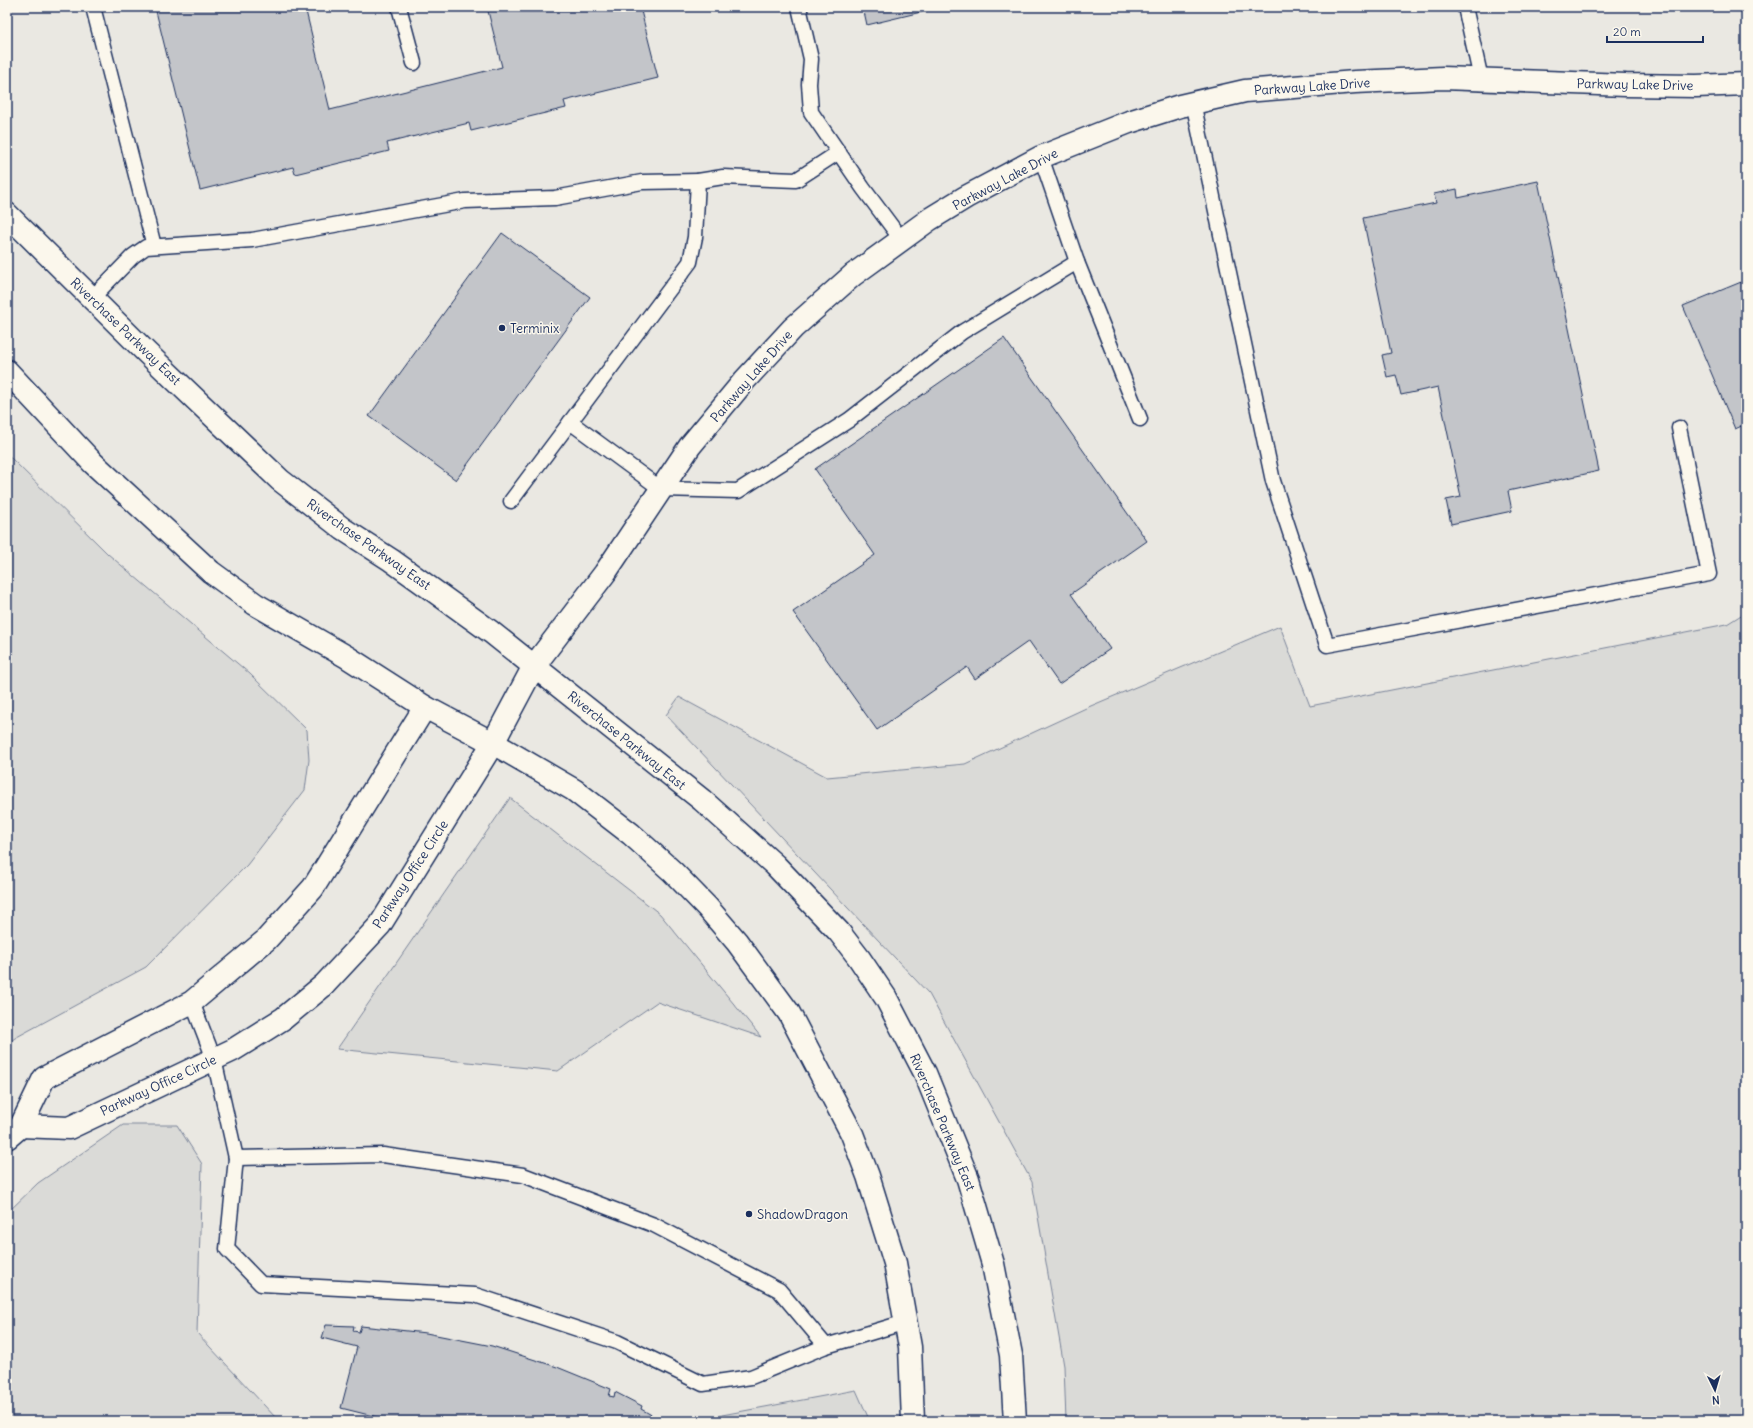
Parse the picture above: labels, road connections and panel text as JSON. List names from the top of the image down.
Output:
{
  "streets": {
    "street": ["Parkway Lake Drive", "Riverchase Parkway East", "Parkway Office Circle"]
  },
  "crossings": [
    ["Parkway Lake Drive", "Riverchase Parkway East"],
    ["Parkway Lake Drive", "Parkway Office Circle"],
    ["Riverchase Parkway East", "Parkway Office Circle"]
  ],
  "places": ["Terminix", "ShadowDragon"],
  "scale_bar": "20 m",
  "north": "bottom"
}
